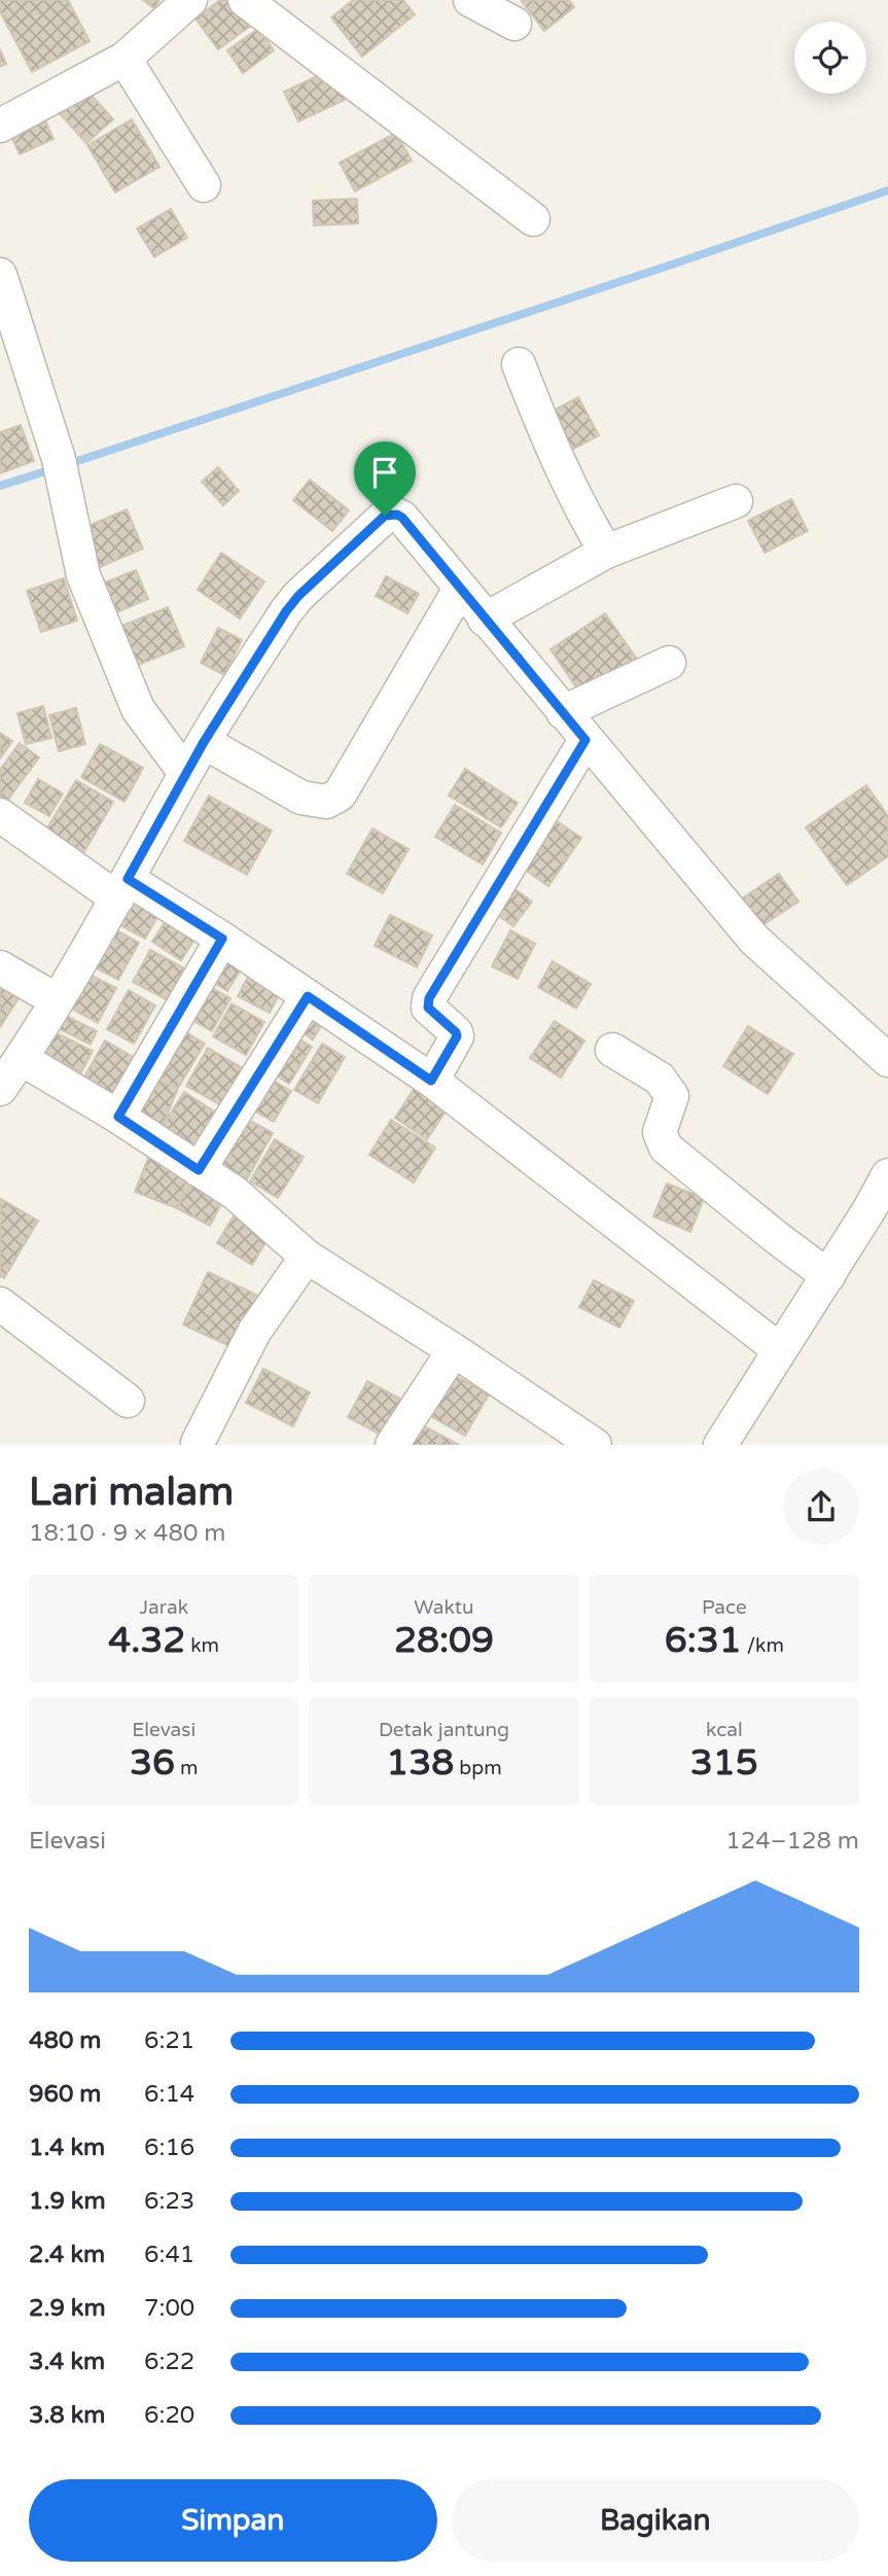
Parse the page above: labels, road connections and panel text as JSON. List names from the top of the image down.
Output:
{
  "page": {
    "heading": ["Lari malam", "18:10 · 9 × 480 m"],
    "stats": [
      ["Jarak", "4.32 km"],
      ["Waktu", "28:09"],
      ["Pace", "6:31 /km"],
      ["Elevasi", "36 m"],
      ["Detak jantung", "138 bpm"],
      ["kcal", "315"]
    ],
    "chart": ["Elevasi", "124–128 m"],
    "list": [
      {
        "name": "480 m",
        "note": "6:21"
      },
      {
        "name": "960 m",
        "note": "6:14"
      },
      {
        "name": "1.4 km",
        "note": "6:16"
      },
      {
        "name": "1.9 km",
        "note": "6:23"
      },
      {
        "name": "2.4 km",
        "note": "6:41"
      },
      {
        "name": "2.9 km",
        "note": "7:00"
      },
      {
        "name": "3.4 km",
        "note": "6:22"
      },
      {
        "name": "3.8 km",
        "note": "6:20"
      }
    ],
    "buttons": ["Simpan", "Bagikan"]
  }
}
